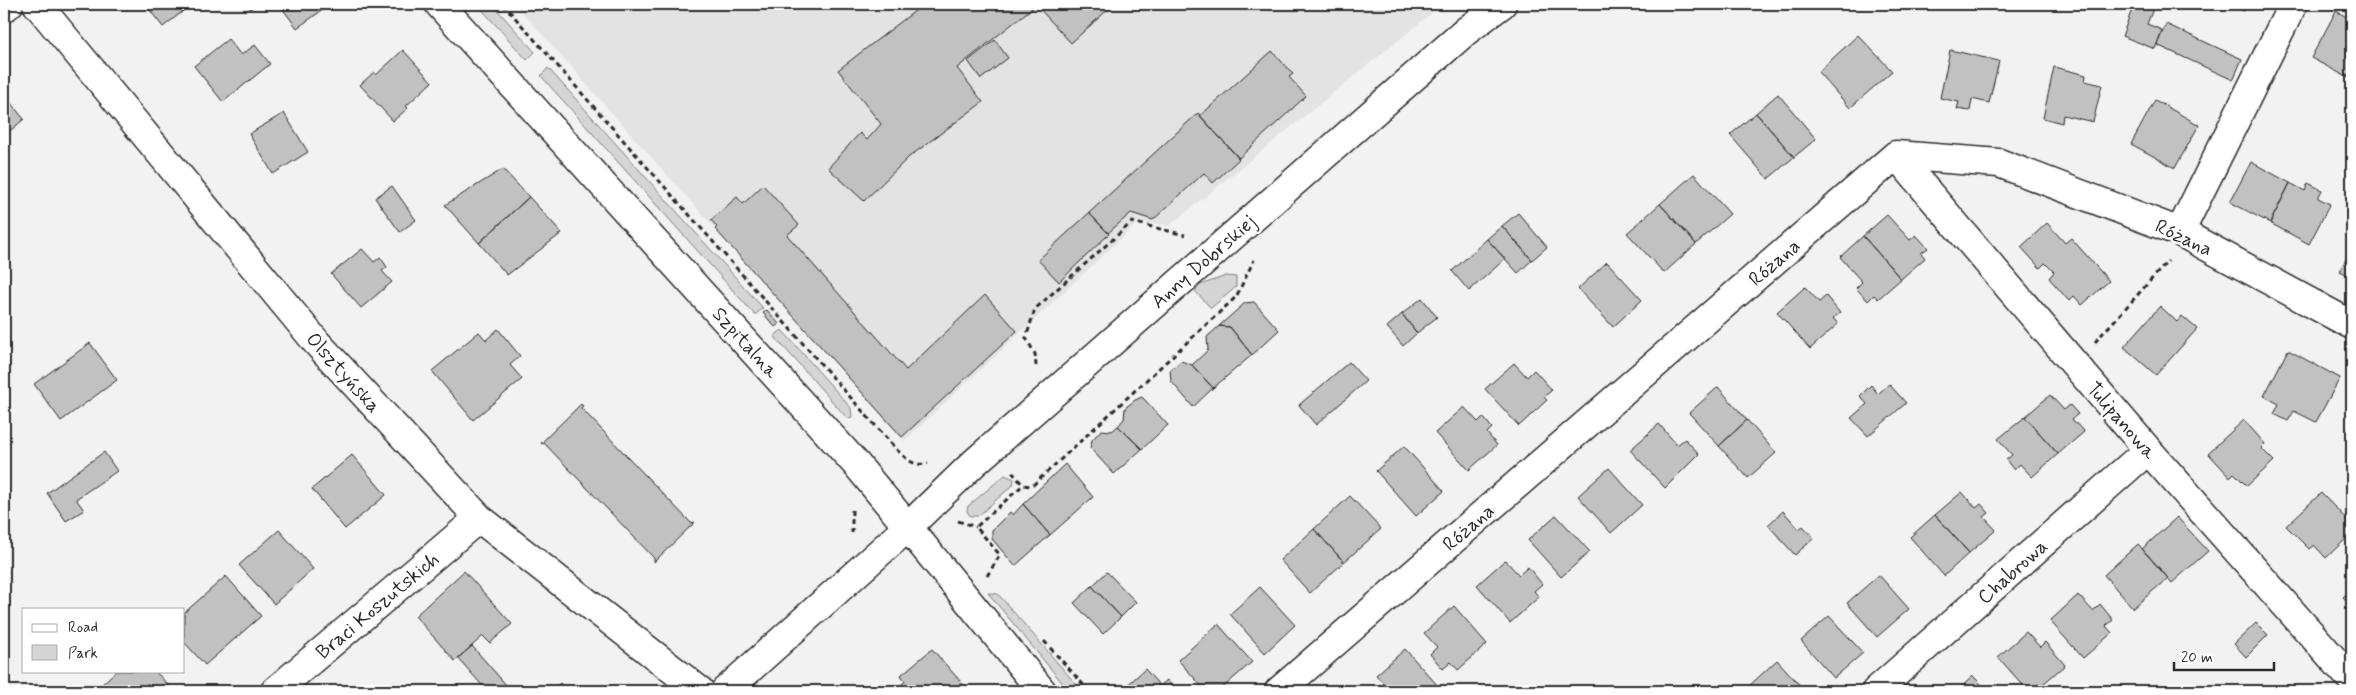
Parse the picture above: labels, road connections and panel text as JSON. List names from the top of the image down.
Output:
{
  "streets": {
    "street": [
      "Różana",
      "Anny Dobrskiej",
      "Szpitalna",
      "Olsztyńska",
      "Tulipanowa",
      "Chabrowa",
      "Braci Koszutskich"
    ]
  },
  "crossings": [
    ["Różana", "Tulipanowa"],
    ["Anny Dobrskiej", "Szpitalna"],
    ["Olsztyńska", "Braci Koszutskich"],
    ["Tulipanowa", "Chabrowa"]
  ],
  "legend": ["Road", "Park"],
  "scale_bar": "20 m"
}
